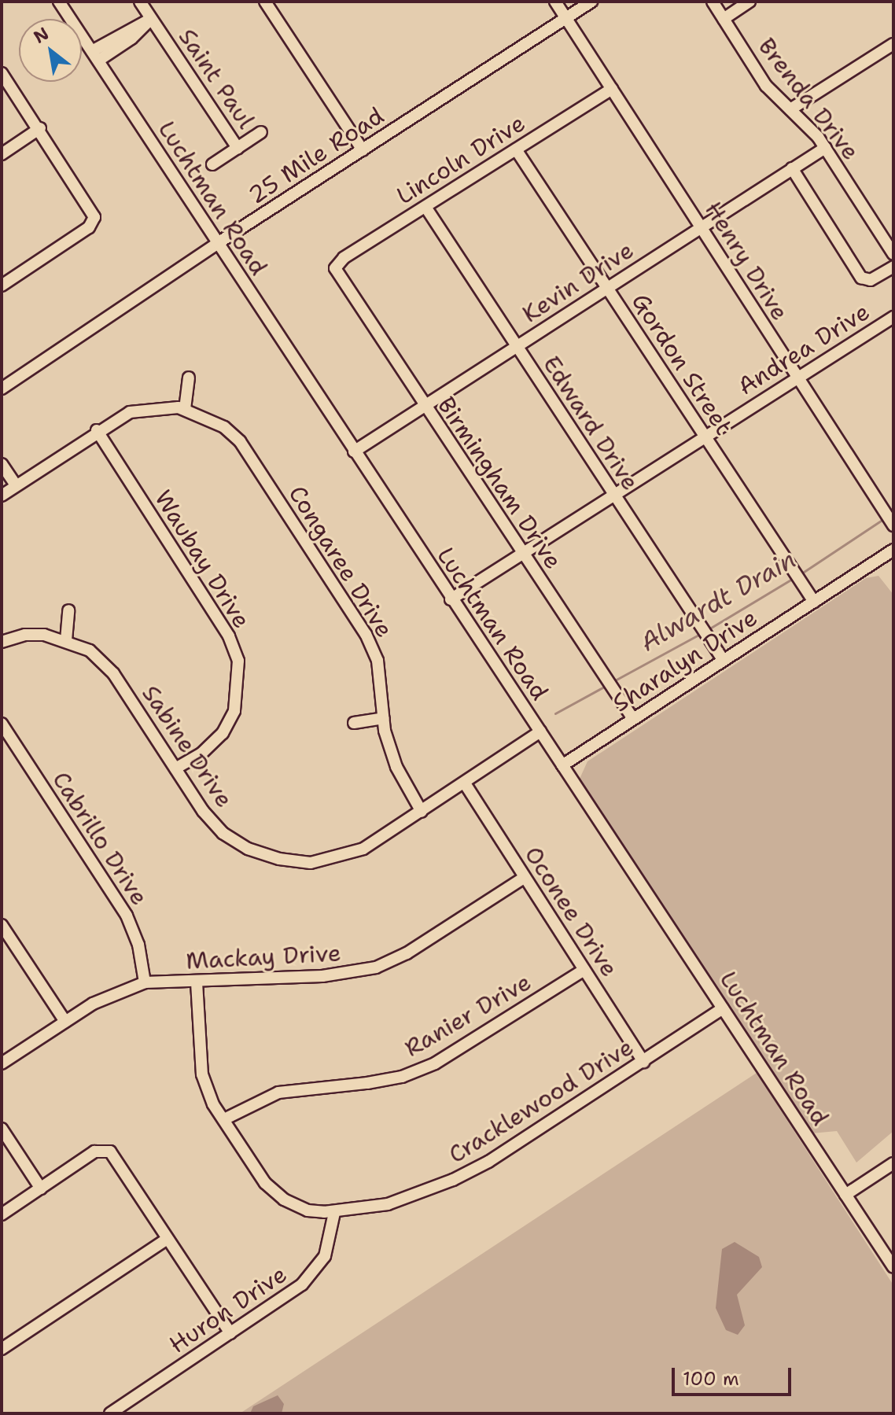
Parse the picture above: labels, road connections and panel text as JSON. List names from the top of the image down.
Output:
{
  "streets": {
    "street": [
      "Saint Paul",
      "Brenda Drive",
      "25 Mile Road",
      "Lincoln Drive",
      "Luchtman Road",
      "Henry Drive",
      "Kevin Drive",
      "Andrea Drive",
      "Gordon Street",
      "Edward Drive",
      "Birmingham Drive",
      "Waubay Drive",
      "Congaree Drive",
      "Sharalyn Drive",
      "Sabine Drive",
      "Cabrillo Drive",
      "Oconee Drive",
      "Mackay Drive",
      "Ranier Drive",
      "Cracklewood Drive",
      "Huron Drive"
    ]
  },
  "crossings": [
    ["Brenda Drive", "Kevin Drive"],
    ["25 Mile Road", "Luchtman Road"],
    ["25 Mile Road", "Henry Drive"],
    ["Lincoln Drive", "Henry Drive"],
    ["Lincoln Drive", "Gordon Street"],
    ["Lincoln Drive", "Edward Drive"],
    ["Lincoln Drive", "Birmingham Drive"],
    ["Luchtman Road", "Kevin Drive"],
    ["Luchtman Road", "Andrea Drive"],
    ["Luchtman Road", "Sharalyn Drive"],
    ["Luchtman Road", "Sabine Drive"],
    ["Luchtman Road", "Cracklewood Drive"],
    ["Henry Drive", "Kevin Drive"],
    ["Henry Drive", "Andrea Drive"],
    ["Kevin Drive", "Gordon Street"],
    ["Kevin Drive", "Edward Drive"],
    ["Kevin Drive", "Birmingham Drive"],
    ["Andrea Drive", "Gordon Street"],
    ["Andrea Drive", "Edward Drive"],
    ["Andrea Drive", "Birmingham Drive"],
    ["Gordon Street", "Sharalyn Drive"],
    ["Edward Drive", "Sharalyn Drive"],
    ["Birmingham Drive", "Sharalyn Drive"],
    ["Waubay Drive", "Sabine Drive"],
    ["Congaree Drive", "Sabine Drive"],
    ["Sabine Drive", "Oconee Drive"],
    ["Cabrillo Drive", "Mackay Drive"],
    ["Oconee Drive", "Mackay Drive"],
    ["Oconee Drive", "Ranier Drive"],
    ["Oconee Drive", "Cracklewood Drive"],
    ["Mackay Drive", "Cracklewood Drive"],
    ["Ranier Drive", "Cracklewood Drive"],
    ["Cracklewood Drive", "Huron Drive"]
  ],
  "water": ["Alwardt Drain"],
  "scale_bar": "100 m",
  "north": "top left"
}
